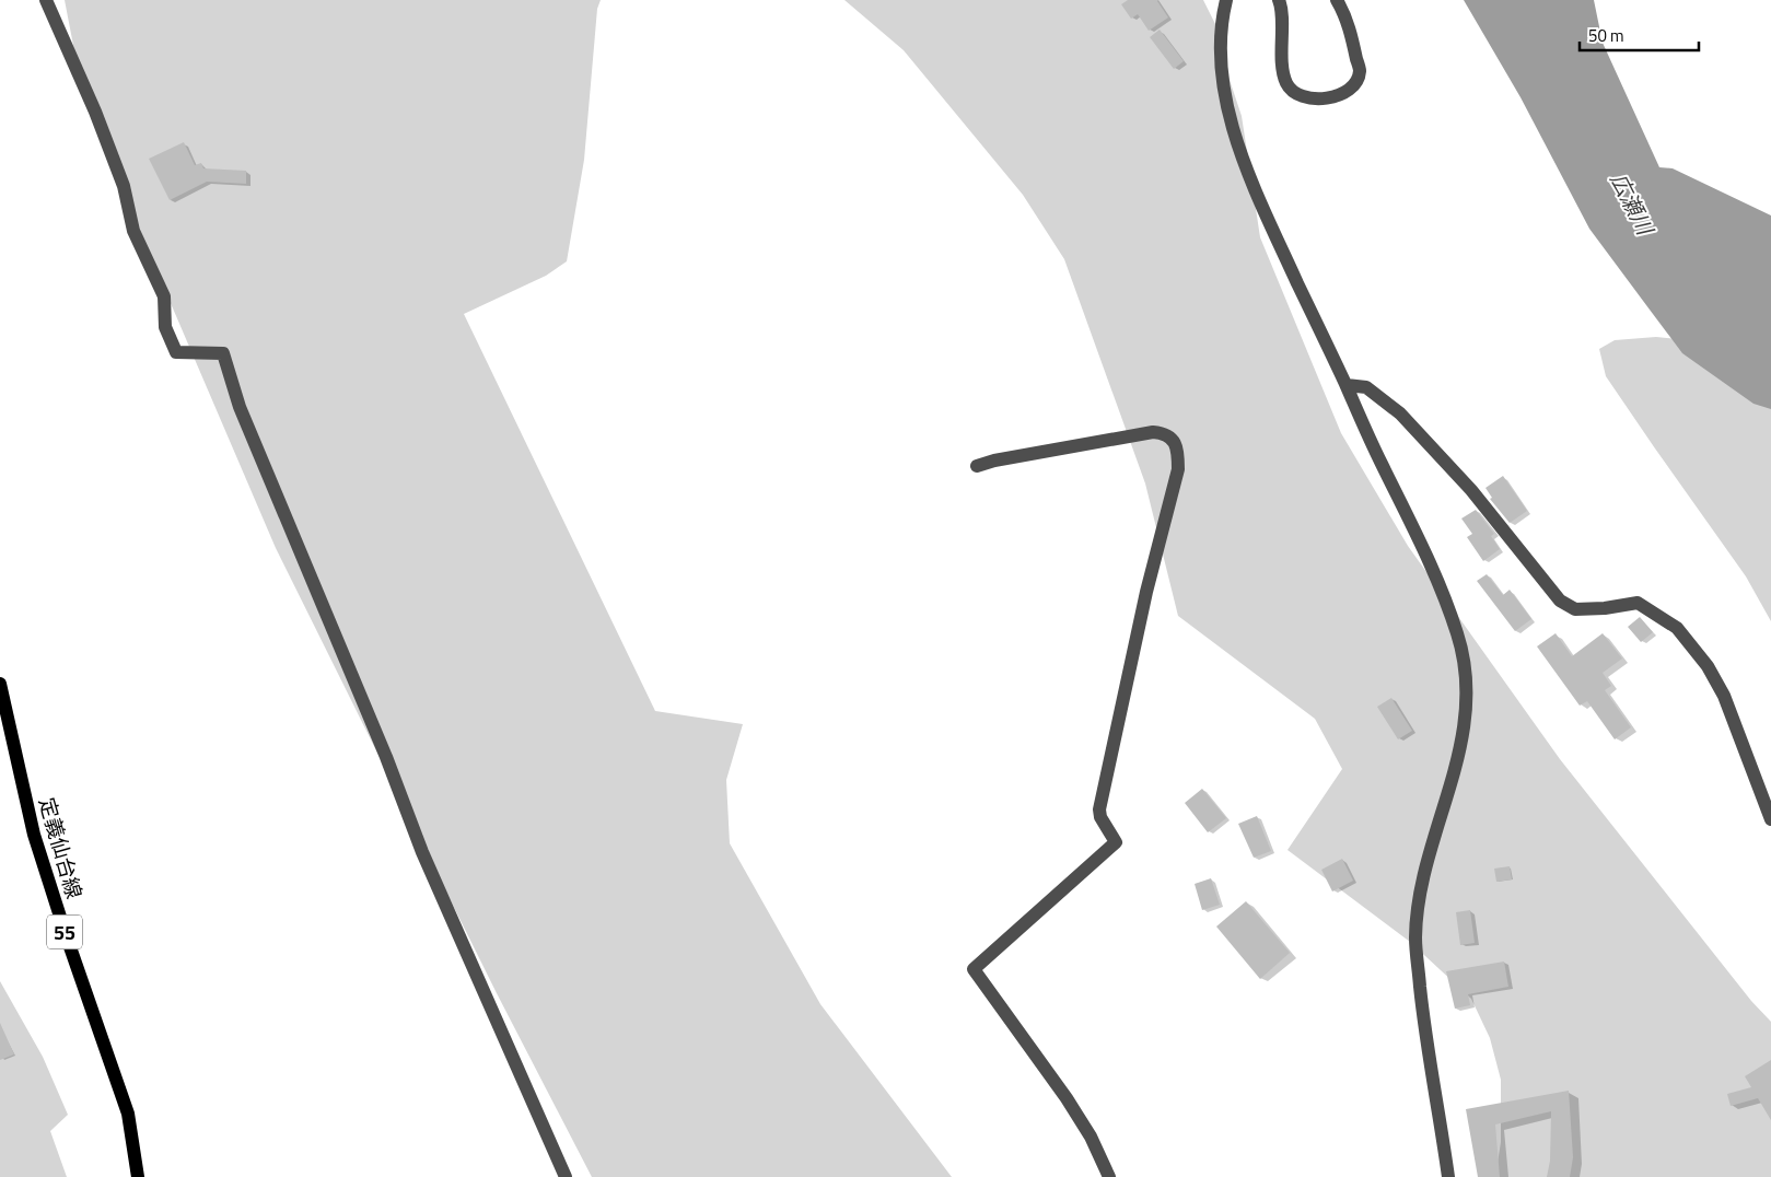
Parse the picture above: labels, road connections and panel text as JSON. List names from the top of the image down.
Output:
{
  "streets": {
    "main road": ["定義仙台線", "55"]
  },
  "water": ["広瀬川"],
  "scale_bar": "50 m"
}
